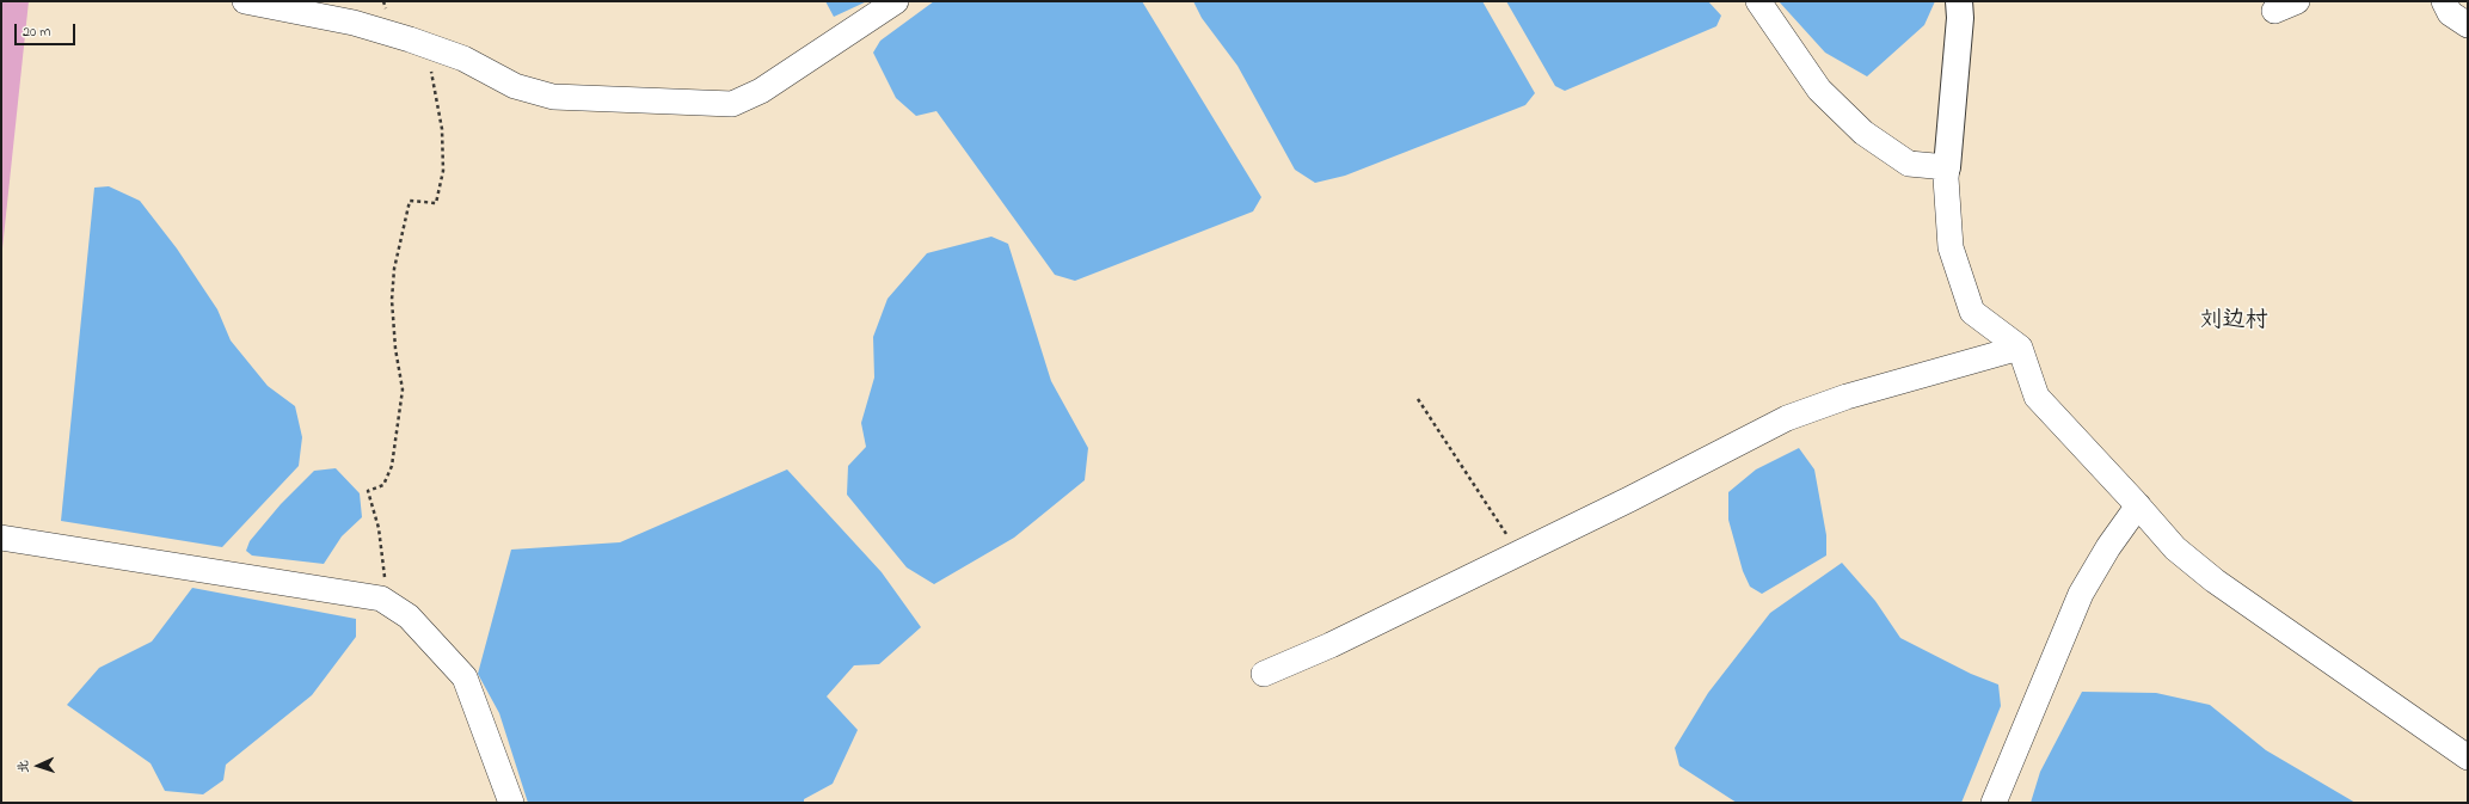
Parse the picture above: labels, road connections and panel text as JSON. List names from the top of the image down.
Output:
{
  "districts": ["刘边村"],
  "scale_bar": "20 m",
  "north": "left"
}
